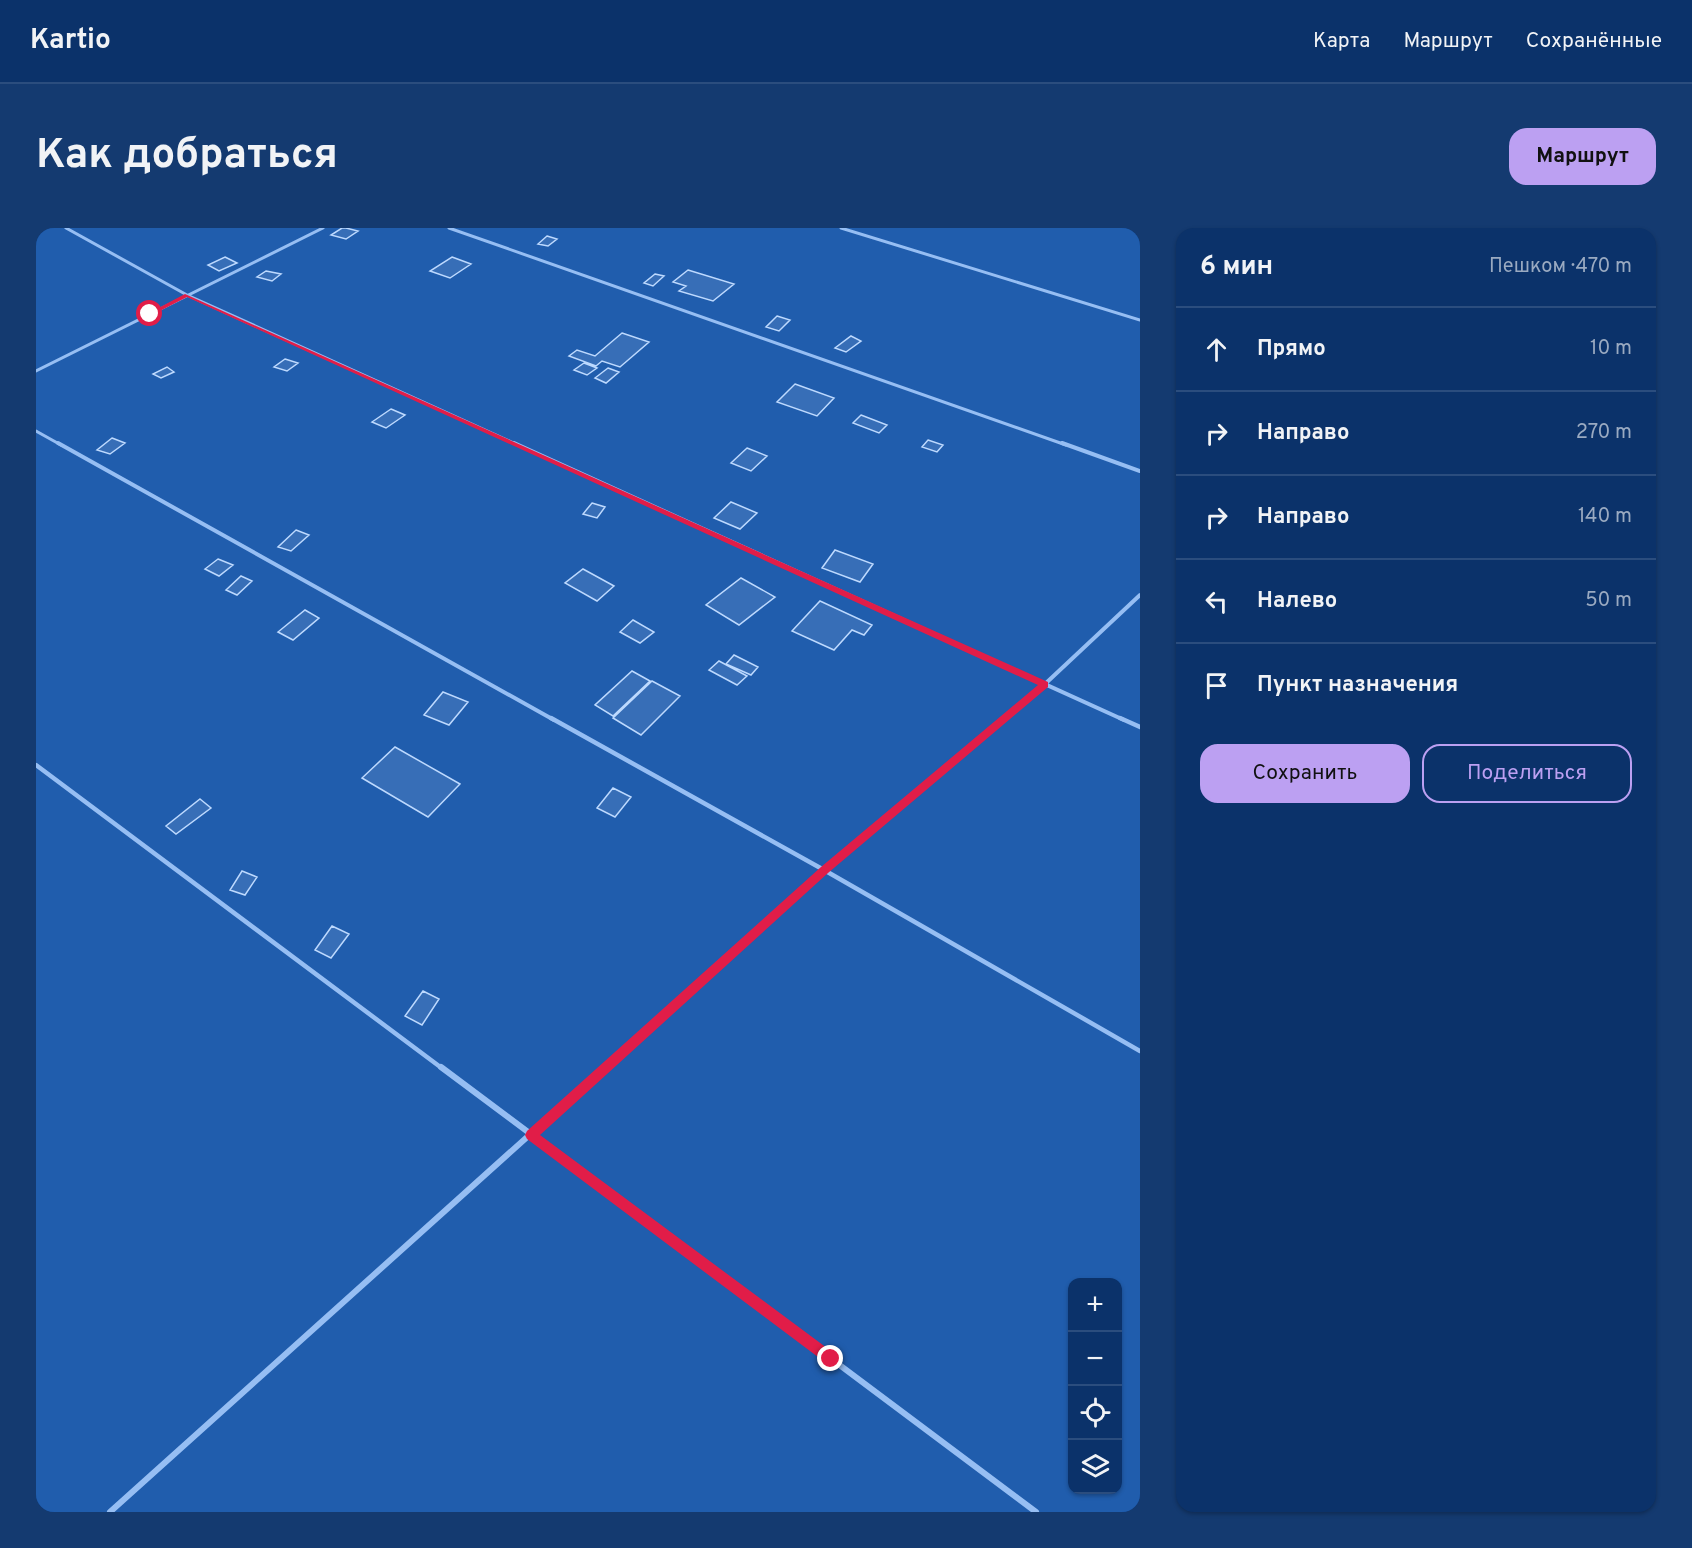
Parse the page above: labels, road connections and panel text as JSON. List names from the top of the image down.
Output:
{
  "page": {
    "header": "Kartio",
    "nav": ["Карта", "Маршрут", "Сохранённые"],
    "buttons": [
      "Маршрут",
      ["Сохранить", "Поделиться"]
    ],
    "title": "Как добраться",
    "heading": ["6 мин", "Пешком · 470 m"],
    "list": [
      ["Прямо", "10 m"],
      ["Направо", "270 m"],
      ["Направо", "140 m"],
      ["Налево", "50 m"],
      "Пункт назначения"
    ],
    "map_buttons": ["+", "−"]
  }
}
